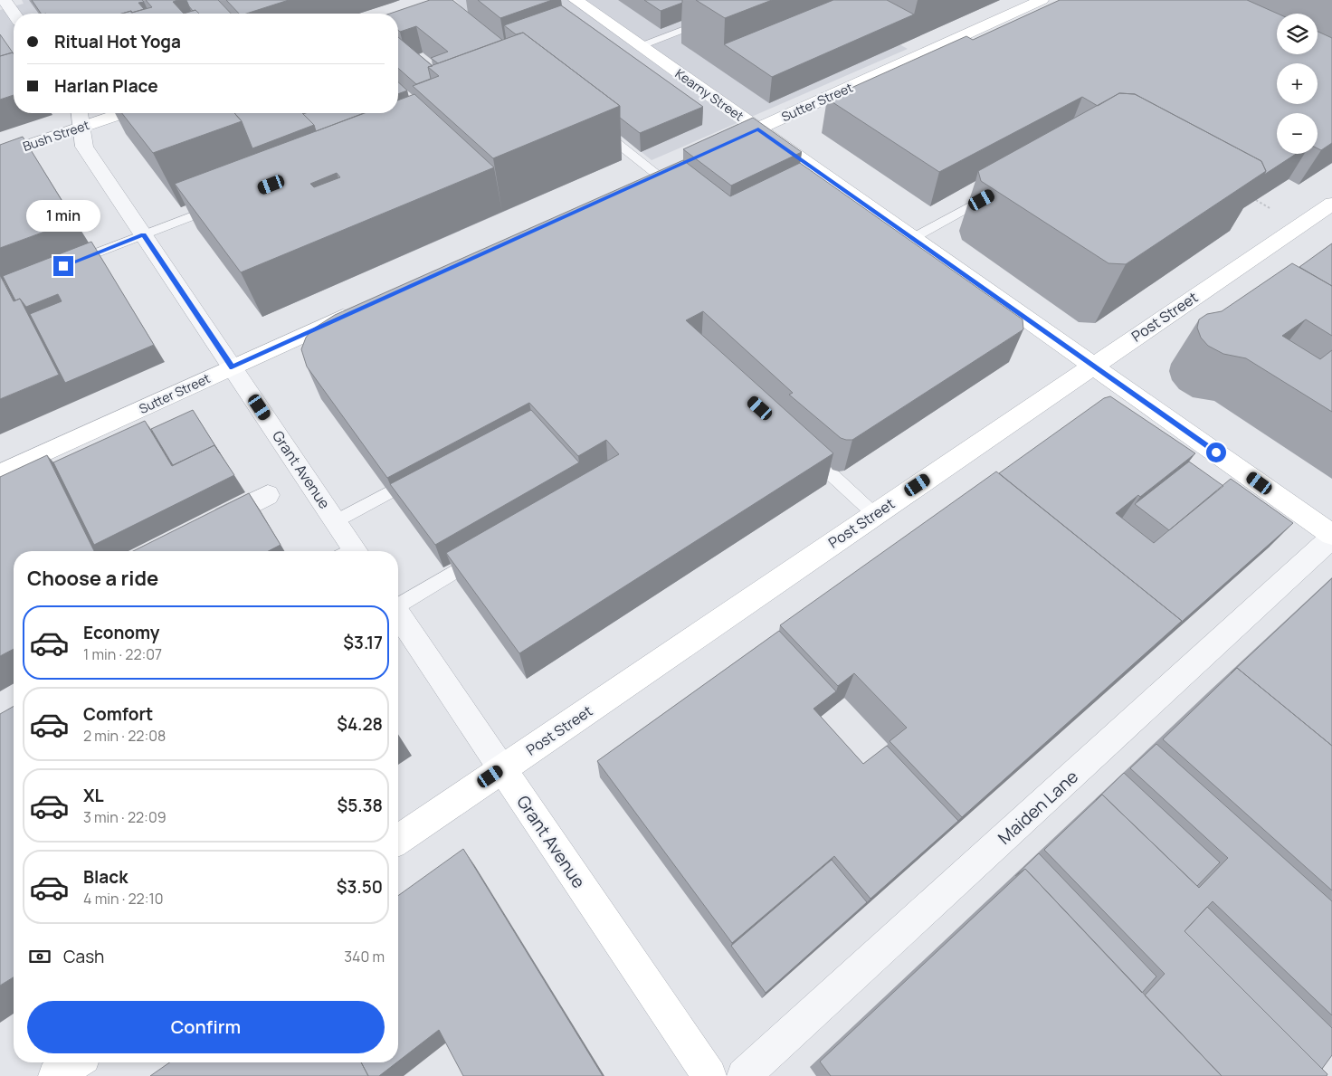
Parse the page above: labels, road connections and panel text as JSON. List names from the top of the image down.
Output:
{
  "streets": {
    "main road": [
      "Kearny Street",
      "Sutter Street",
      "Bush Street",
      "Post Street",
      "Grant Avenue"
    ],
    "street": ["Maiden Lane"]
  },
  "crossings": [
    ["Kearny Street", "Sutter Street"],
    ["Kearny Street", "Post Street"],
    ["Kearny Street", "Maiden Lane"],
    ["Sutter Street", "Grant Avenue"],
    ["Bush Street", "Grant Avenue"],
    ["Post Street", "Grant Avenue"]
  ],
  "page": {
    "map_buttons": ["+", "−"],
    "banner": ["Ritual Hot Yoga", "Harlan Place"],
    "bubble": "1 min",
    "heading": "Choose a ride",
    "list": [
      {
        "name": "Economy",
        "note": "1 min · 22:07",
        "value": "$3.17"
      },
      {
        "name": "Comfort",
        "note": "2 min · 22:08",
        "value": "$4.28"
      },
      {
        "name": "XL",
        "note": "3 min · 22:09",
        "value": "$5.38"
      },
      {
        "name": "Black",
        "note": "4 min · 22:10",
        "value": "$3.50"
      }
    ],
    "pay": ["Cash", "340 m"],
    "buttons": "Confirm"
  }
}
